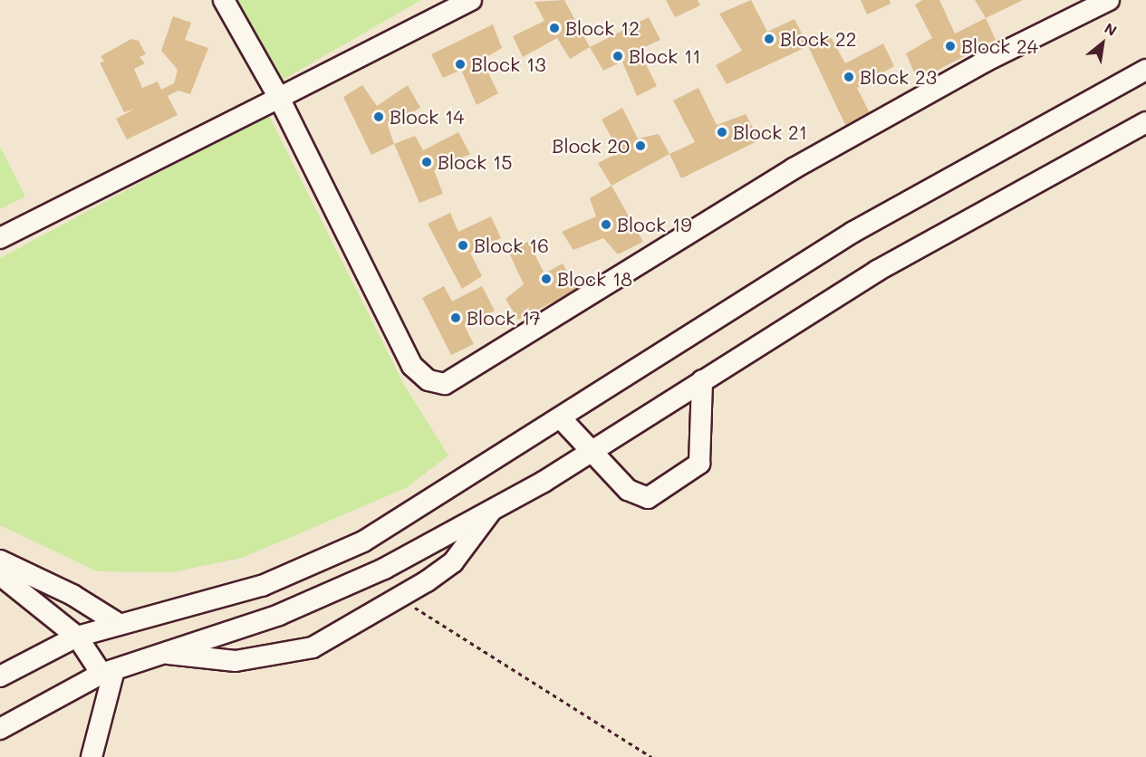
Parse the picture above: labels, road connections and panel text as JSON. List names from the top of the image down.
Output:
{
  "places": [
    "Block 12",
    "Block 22",
    "Block 24",
    "Block 11",
    "Block 13",
    "Block 23",
    "Block 14",
    "Block 21",
    "Block 20",
    "Block 15",
    "Block 19",
    "Block 16",
    "Block 18",
    "Block 17"
  ],
  "north": "top right"
}
